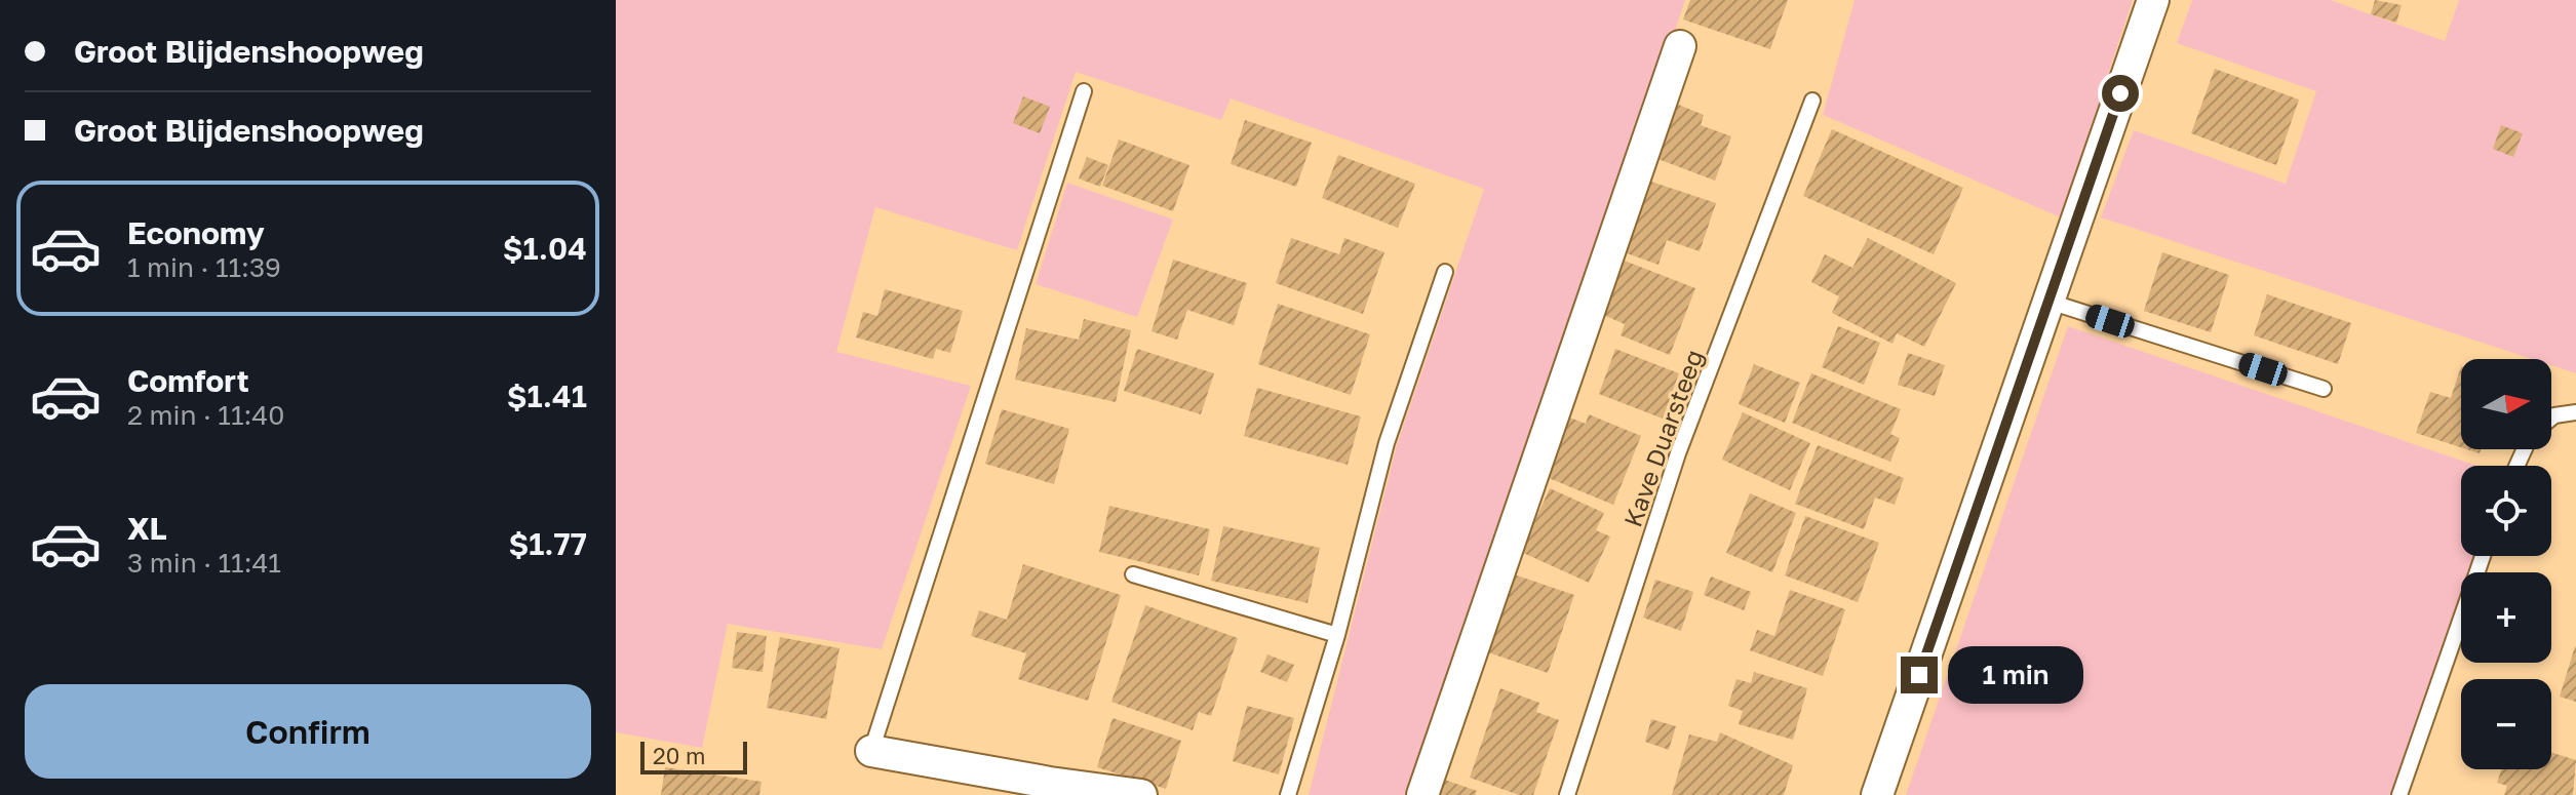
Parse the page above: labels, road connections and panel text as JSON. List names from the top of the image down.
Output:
{
  "streets": {
    "lane": ["Kave Duarsteeg"]
  },
  "scale_bar": "20 m",
  "north": "right",
  "page": {
    "banner": ["Groot Blijdenshoopweg", "Groot Blijdenshoopweg"],
    "list": [
      {
        "name": "Economy",
        "note": "1 min · 11:39",
        "value": "$1.04"
      },
      {
        "name": "Comfort",
        "note": "2 min · 11:40",
        "value": "$1.41"
      },
      {
        "name": "XL",
        "note": "3 min · 11:41",
        "value": "$1.77"
      }
    ],
    "map_buttons": ["+", "−"],
    "bubble": "1 min",
    "buttons": "Confirm",
    "scale": "20 m"
  }
}
